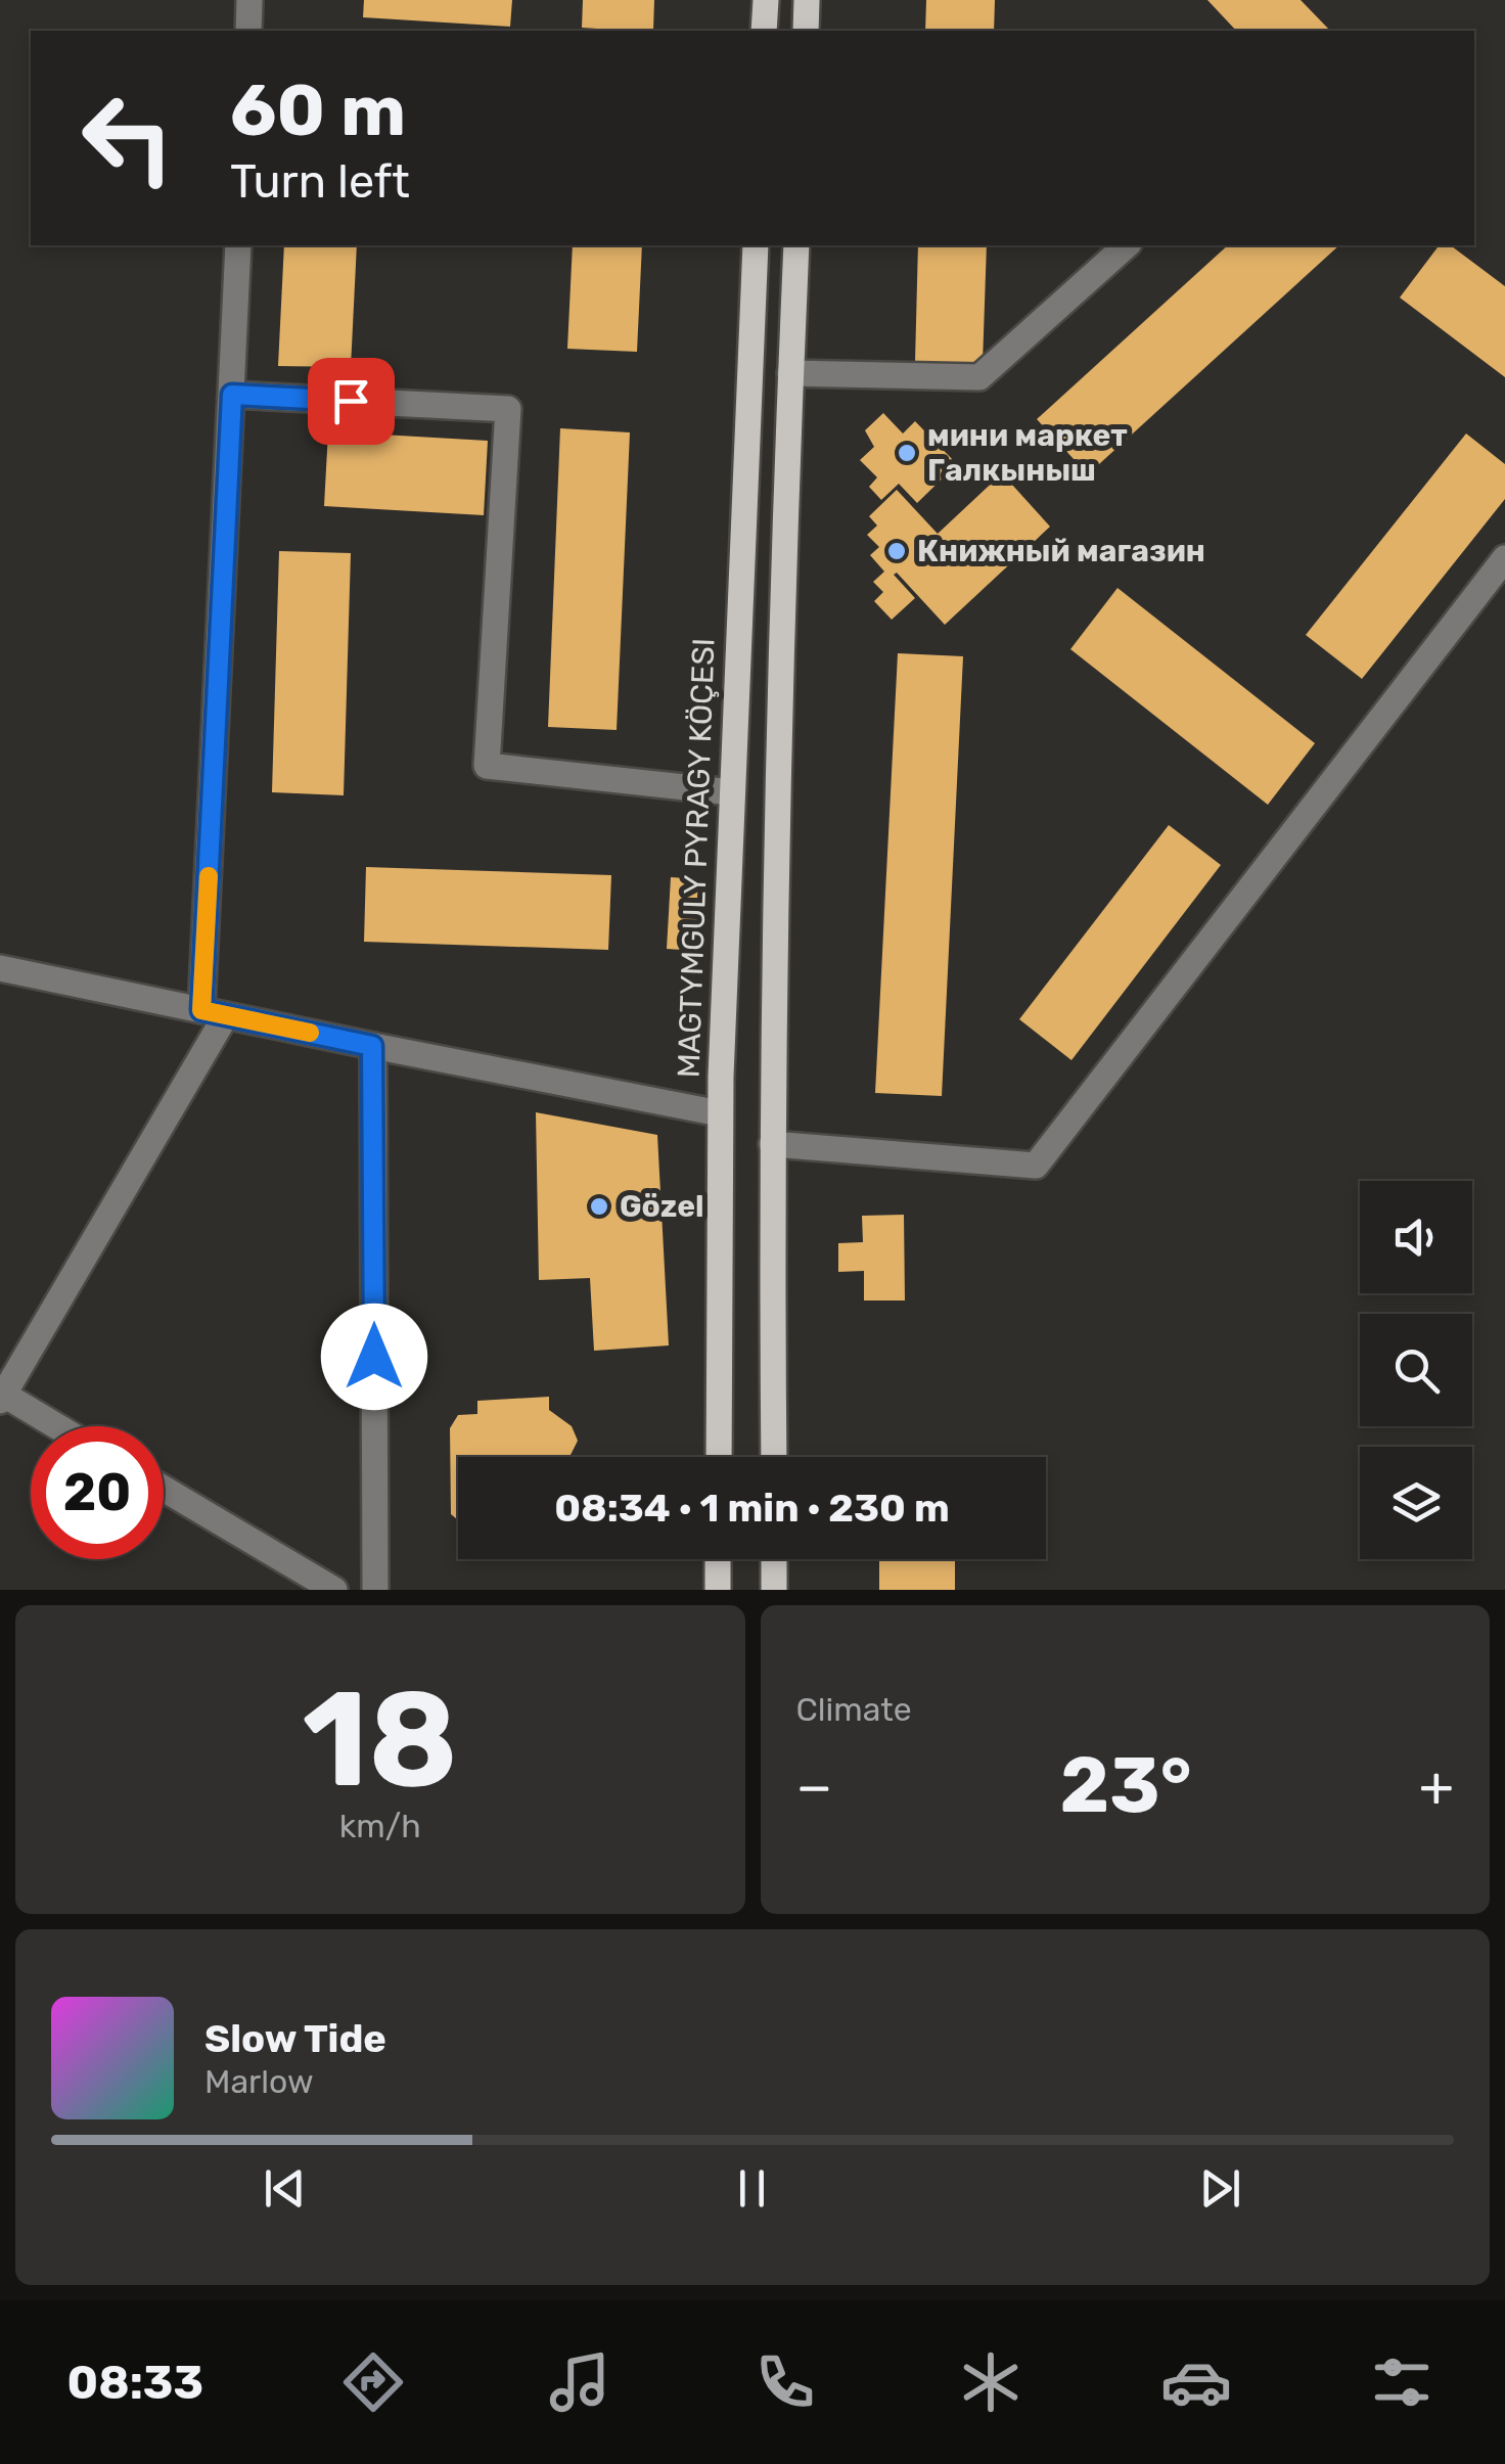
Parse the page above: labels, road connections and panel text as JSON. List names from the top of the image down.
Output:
{
  "streets": {
    "main road": ["MAGTYMGULY PYRAGY KÖÇESI"]
  },
  "places": ["мини маркет Галкыныш", "Книжный магазин", "Gözel"],
  "page": {
    "turn": ["60 m", "Turn left"],
    "limit": "20",
    "trip": "08:34 · 1 min · 230 m",
    "tile": [
      ["18", "km/h"],
      "Climate"
    ],
    "heat": ["−", "23°", "+"],
    "song": ["Slow Tide", "Marlow"],
    "tabs": "08:33"
  }
}
